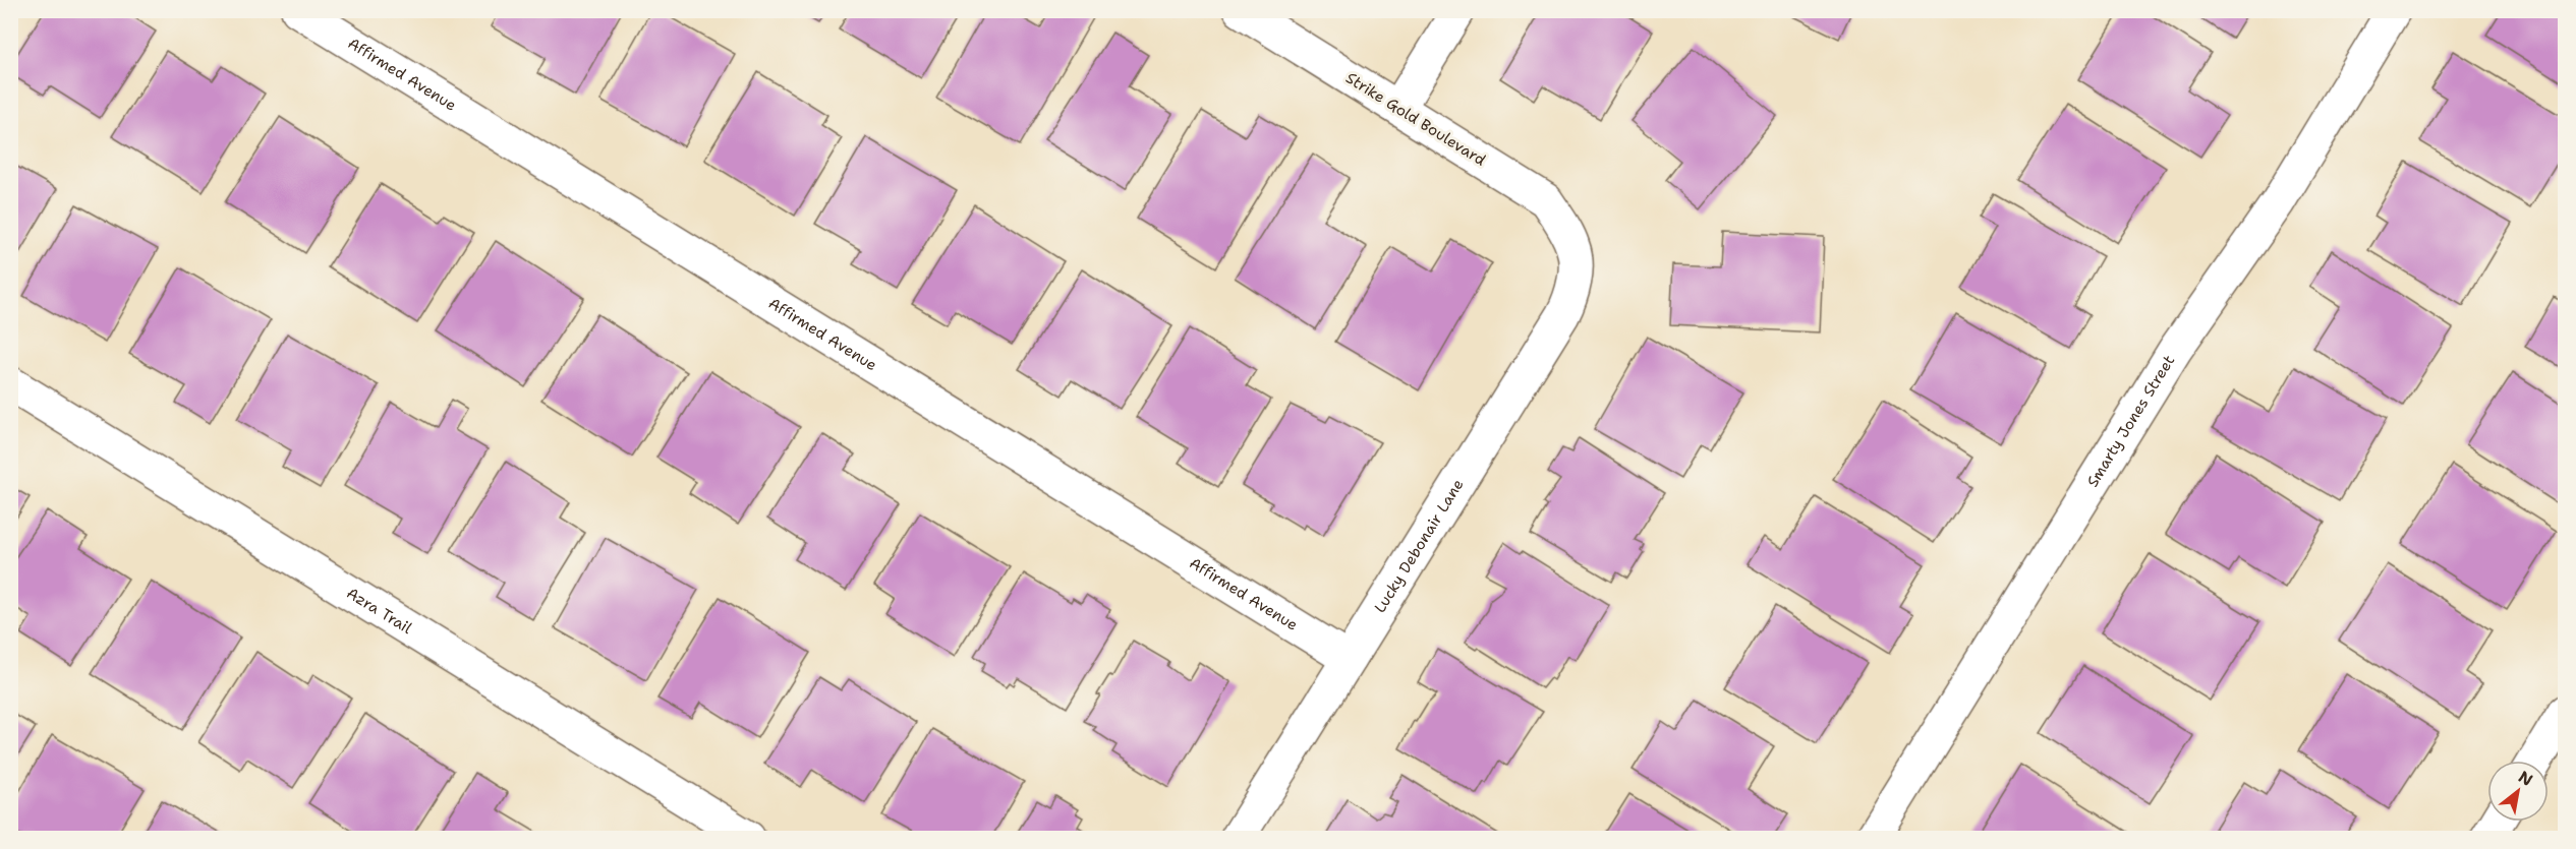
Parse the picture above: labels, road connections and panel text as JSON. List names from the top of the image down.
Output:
{
  "streets": {
    "street": [
      "Affirmed Avenue",
      "Strike Gold Boulevard",
      "Smarty Jones Street",
      "Lucky Debonair Lane",
      "Azra Trail"
    ]
  },
  "crossings": [
    ["Affirmed Avenue", "Lucky Debonair Lane"],
    ["Strike Gold Boulevard", "Lucky Debonair Lane"]
  ],
  "north": "top right"
}
